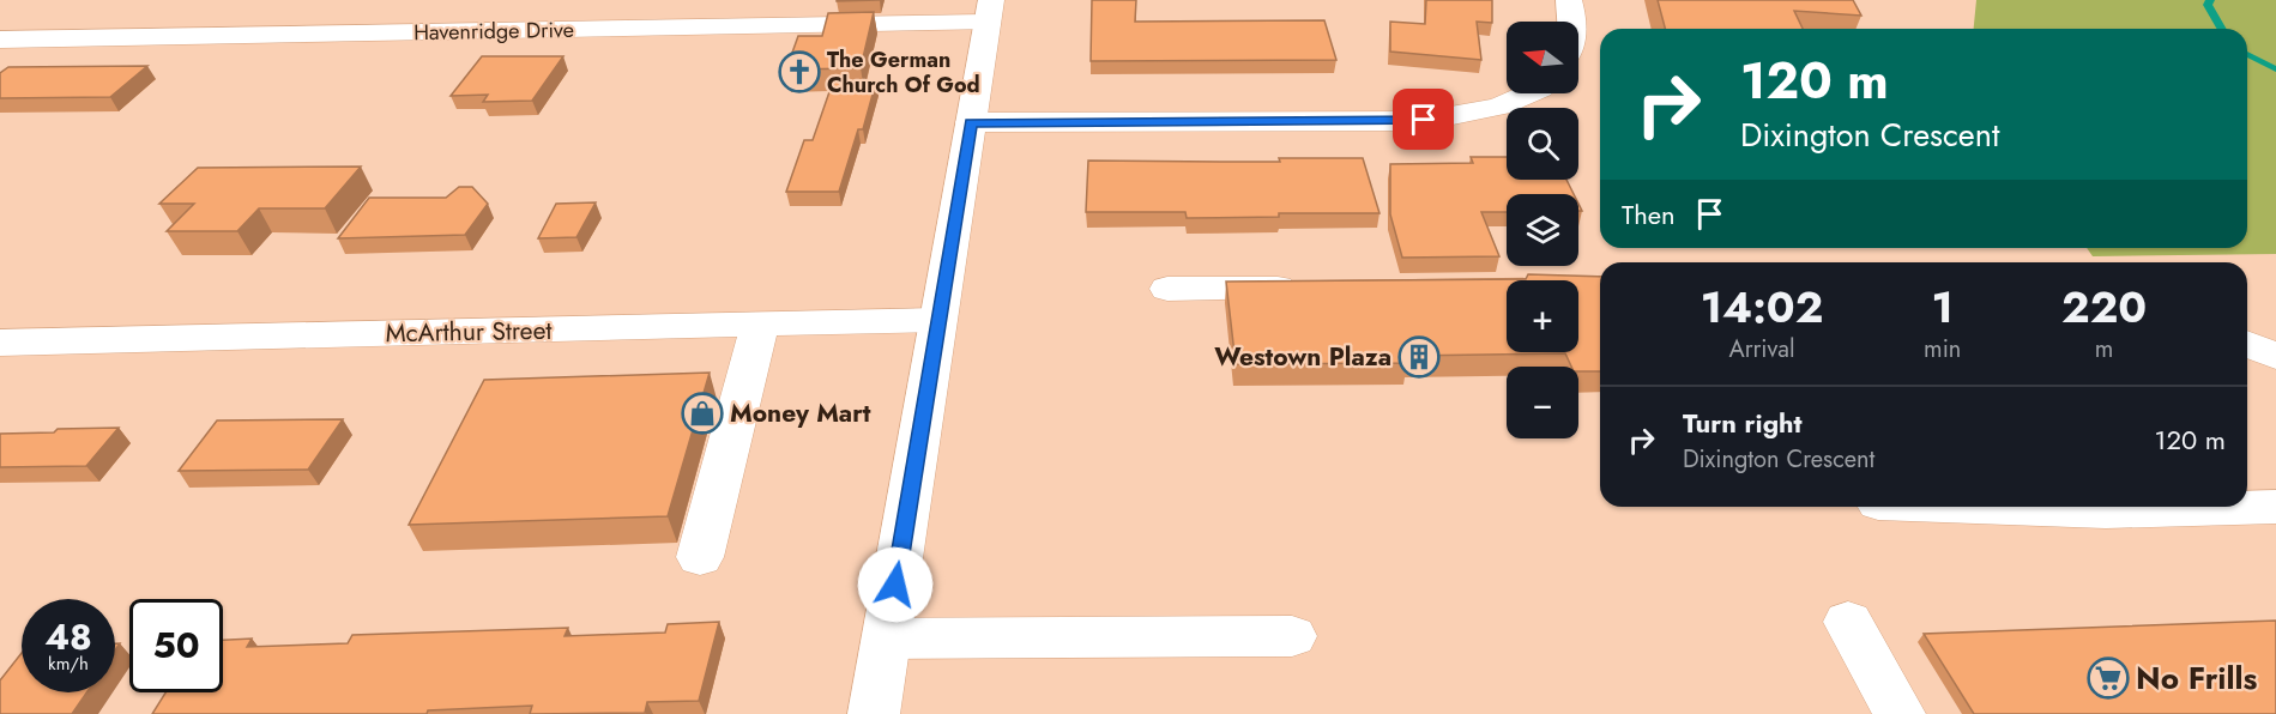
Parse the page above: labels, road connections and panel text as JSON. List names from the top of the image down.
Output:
{
  "streets": {
    "street": ["Havenridge Drive", "McArthur Street"]
  },
  "places": {
    "church": ["The German Church Of God"],
    "building": ["Westown Plaza"],
    "shop": ["Money Mart"],
    "supermarket": ["No Frills"]
  },
  "north": "left",
  "page": {
    "map_buttons": ["+", "−"],
    "turn": ["120 m", "Dixington Crescent"],
    "then": "Then",
    "eta": [
      "14:02",
      "Arrival",
      "1",
      "min",
      "220",
      "m"
    ],
    "list": [
      {
        "name": "Turn right",
        "note": "Dixington Crescent",
        "value": "120 m"
      }
    ],
    "speed": "48 km/h",
    "limit": "50"
  }
}
